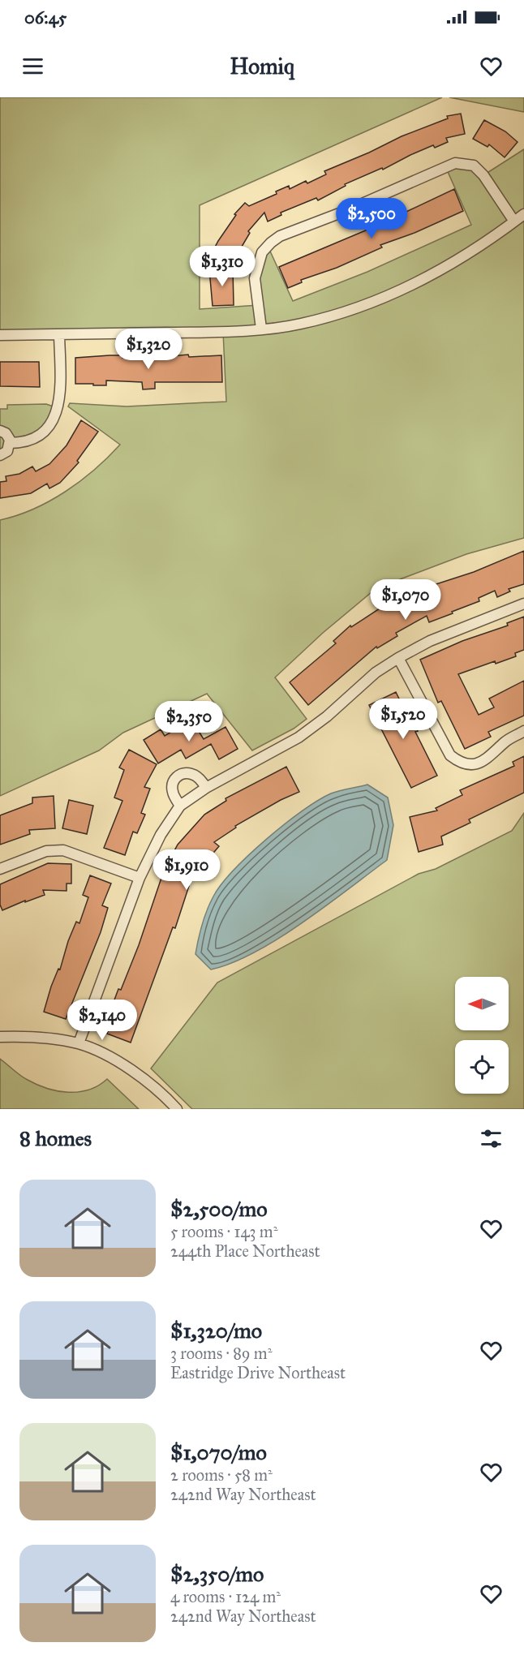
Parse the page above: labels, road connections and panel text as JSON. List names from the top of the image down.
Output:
{
  "north": "left",
  "page": {
    "status": "06:45",
    "header": "Homiq",
    "price": [
      "$2,500",
      "$1,310",
      "$1,320",
      "$1,070",
      "$1,520",
      "$2,350",
      "$1,910",
      "$2,140"
    ],
    "heading": "8 homes",
    "list": [
      {
        "name": "$2,500/mo",
        "note": "5 rooms · 143 m² · 244th Place Northeast"
      },
      {
        "name": "$1,320/mo",
        "note": "3 rooms · 89 m² · Eastridge Drive Northeast"
      },
      {
        "name": "$1,070/mo",
        "note": "2 rooms · 58 m² · 242nd Way Northeast"
      },
      {
        "name": "$2,350/mo",
        "note": "4 rooms · 124 m² · 242nd Way Northeast"
      }
    ]
  }
}
